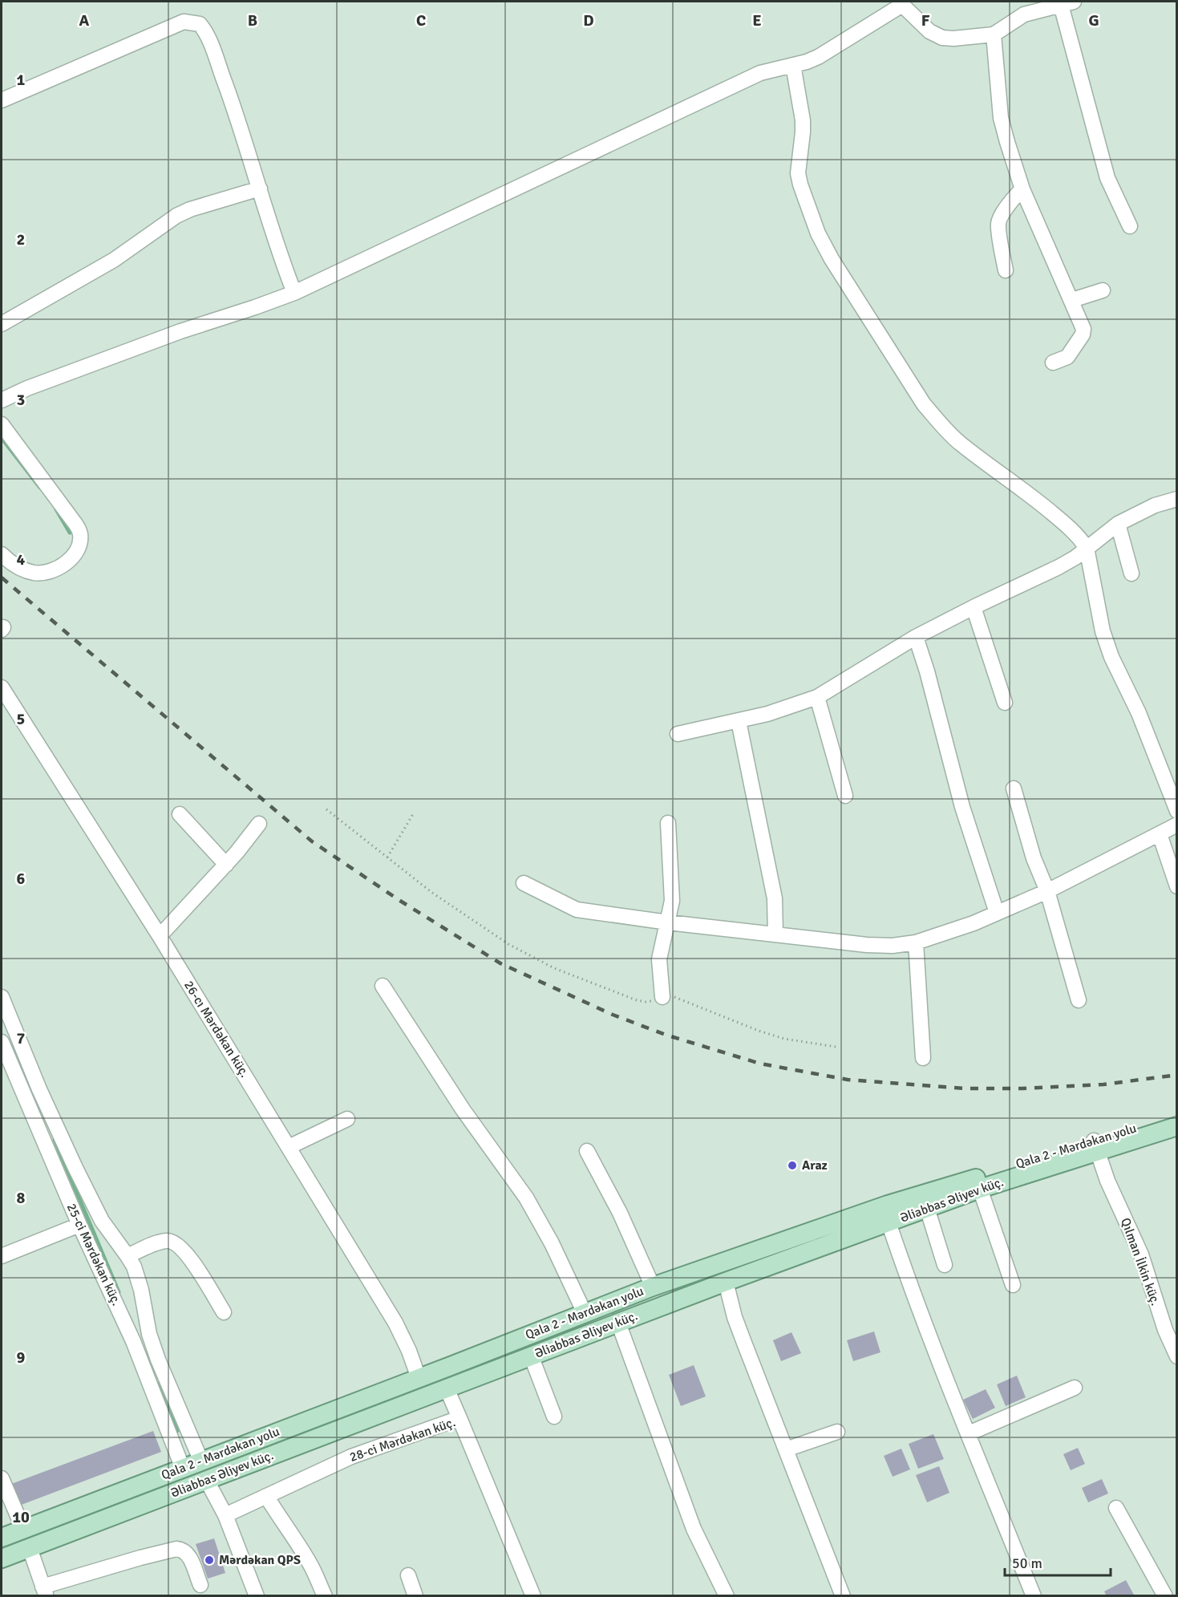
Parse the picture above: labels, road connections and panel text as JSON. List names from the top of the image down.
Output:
{
  "streets": {
    "main road": ["Qala 2 - Mərdəkan yolu", "Əliabbas Əliyev küç."],
    "street": [
      "26-cı Mərdəkan küç.",
      "25-ci Mərdəkan küç.",
      "Qılman İlkin küç.",
      "28-ci Mərdəkan küç."
    ]
  },
  "crossings": [
    ["26-cı Mərdəkan küç.", "Qala 2 - Mərdəkan yolu"],
    ["Qala 2 - Mərdəkan yolu", "Əliabbas Əliyev küç."],
    ["Qala 2 - Mərdəkan yolu", "25-ci Mərdəkan küç."],
    ["Qala 2 - Mərdəkan yolu", "Qılman İlkin küç."],
    ["Əliabbas Əliyev küç.", "Qılman İlkin küç."]
  ],
  "places": ["Araz", "Mərdəkan QPS"],
  "scale_bar": "50 m",
  "grid": {
    "columns": [
      "A",
      "B",
      "C",
      "D",
      "E",
      "F",
      "G"
    ],
    "rows": [
      "1",
      "2",
      "3",
      "4",
      "5",
      "6",
      "7",
      "8",
      "9",
      "10"
    ]
  }
}
